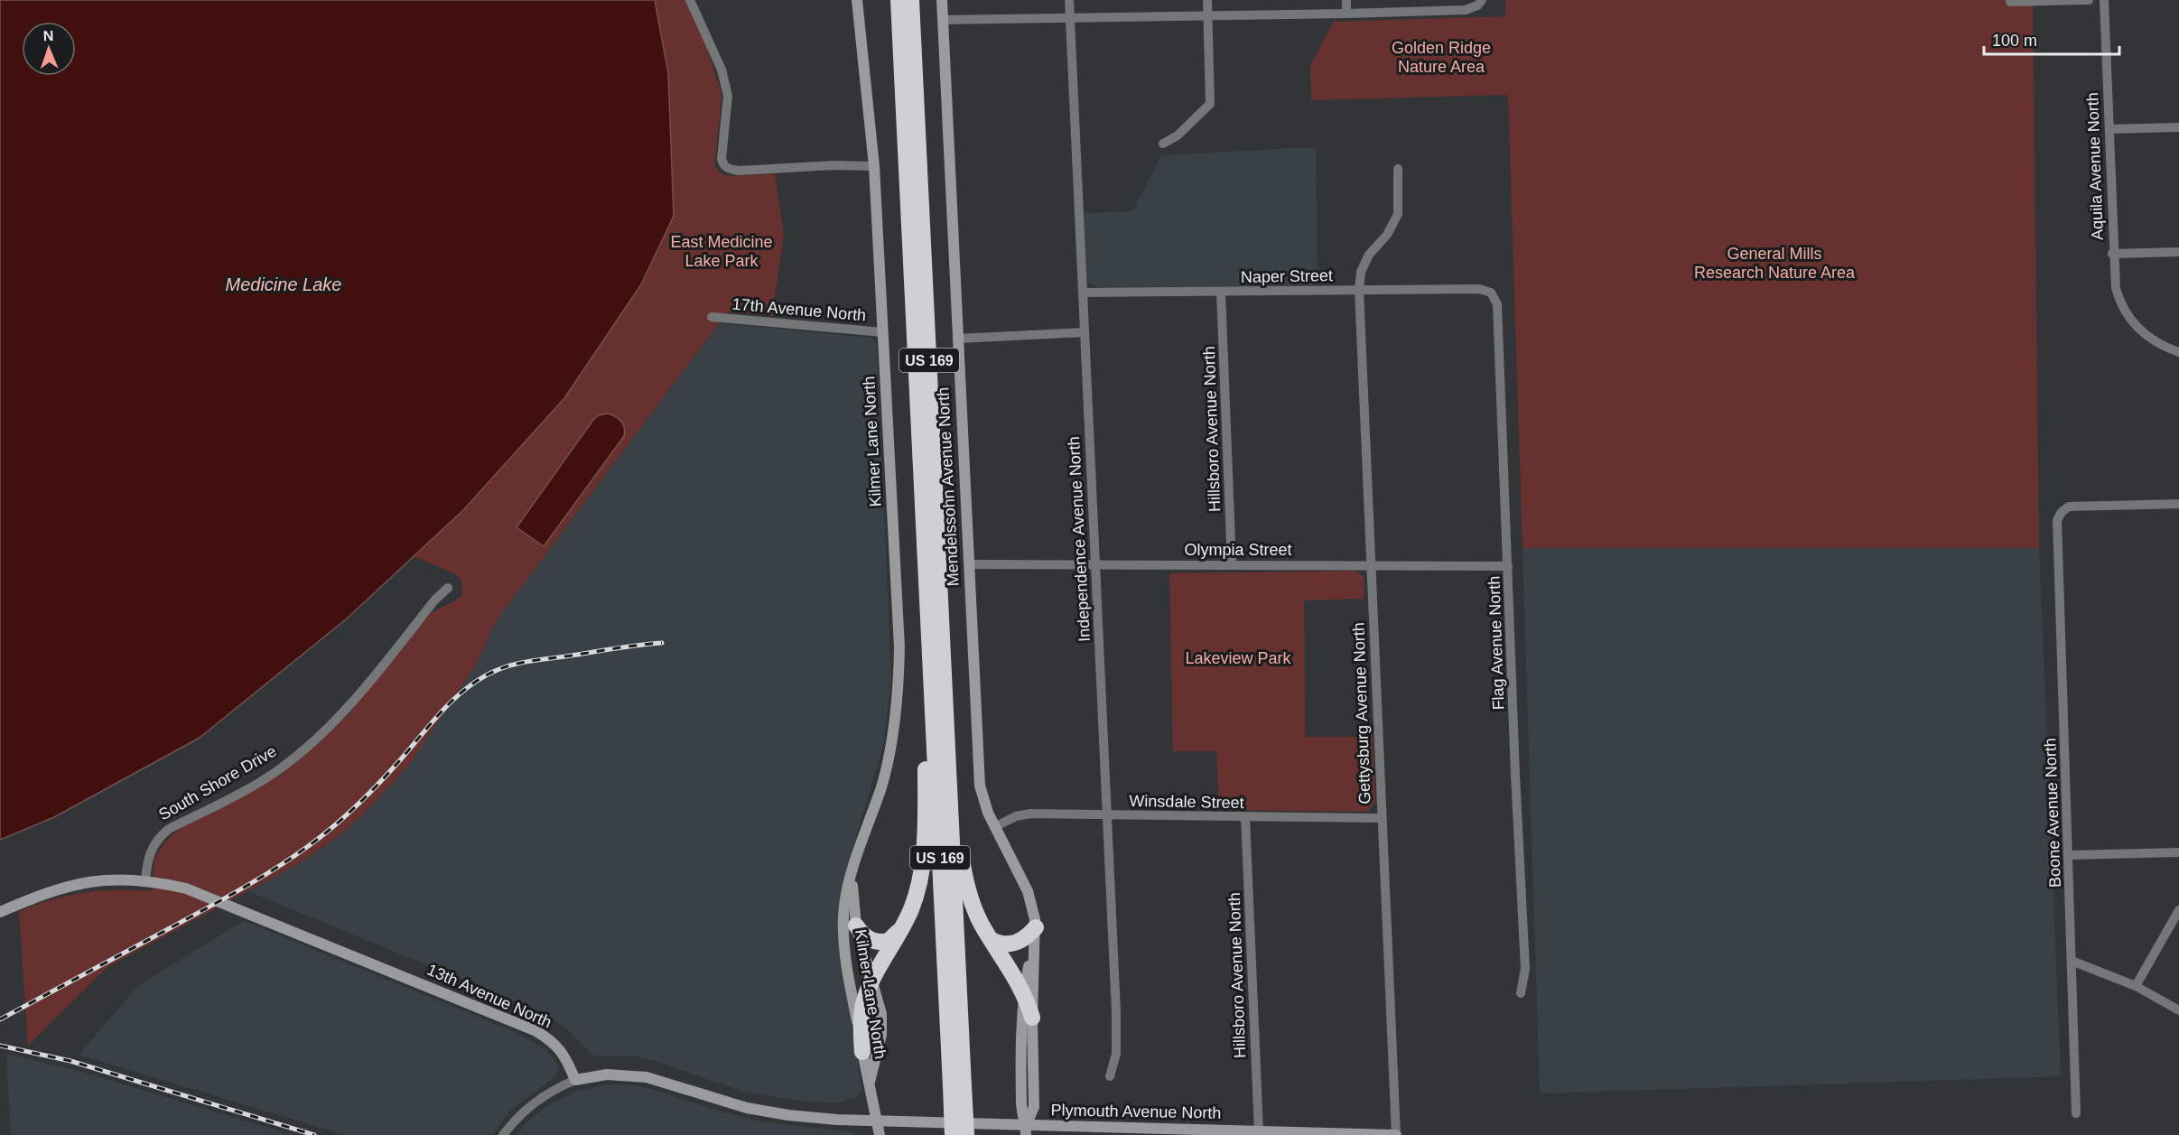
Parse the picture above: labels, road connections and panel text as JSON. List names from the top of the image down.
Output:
{
  "streets": {
    "highway": ["US 169"],
    "street": [
      "Aquila Avenue North",
      "Naper Street",
      "17th Avenue North",
      "Hillsboro Avenue North",
      "Kilmer Lane North",
      "Mendelssohn Avenue North",
      "Independence Avenue North",
      "Olympia Street",
      "Flag Avenue North",
      "Gettysburg Avenue North",
      "South Shore Drive",
      "Winsdale Street",
      "Boone Avenue North",
      "13th Avenue North",
      "Plymouth Avenue North"
    ]
  },
  "crossings": [
    ["Naper Street", "Hillsboro Avenue North"],
    ["Naper Street", "Independence Avenue North"],
    ["Naper Street", "Flag Avenue North"],
    ["Naper Street", "Gettysburg Avenue North"],
    ["17th Avenue North", "Kilmer Lane North"],
    ["Hillsboro Avenue North", "Olympia Street"],
    ["Hillsboro Avenue North", "Winsdale Street"],
    ["Hillsboro Avenue North", "Plymouth Avenue North"],
    ["Kilmer Lane North", "Plymouth Avenue North"],
    ["Mendelssohn Avenue North", "Olympia Street"],
    ["Mendelssohn Avenue North", "Winsdale Street"],
    ["Mendelssohn Avenue North", "Plymouth Avenue North"],
    ["Independence Avenue North", "Olympia Street"],
    ["Independence Avenue North", "Winsdale Street"],
    ["Olympia Street", "Flag Avenue North"],
    ["Olympia Street", "Gettysburg Avenue North"],
    ["Gettysburg Avenue North", "Winsdale Street"],
    ["Gettysburg Avenue North", "Plymouth Avenue North"],
    ["South Shore Drive", "13th Avenue North"]
  ],
  "water": ["Medicine Lake"],
  "parks": [
    "Golden Ridge Nature Area",
    "East Medicine Lake Park",
    "General Mills Research Nature Area",
    "Lakeview Park"
  ],
  "scale_bar": "100 m",
  "north": "top"
}
